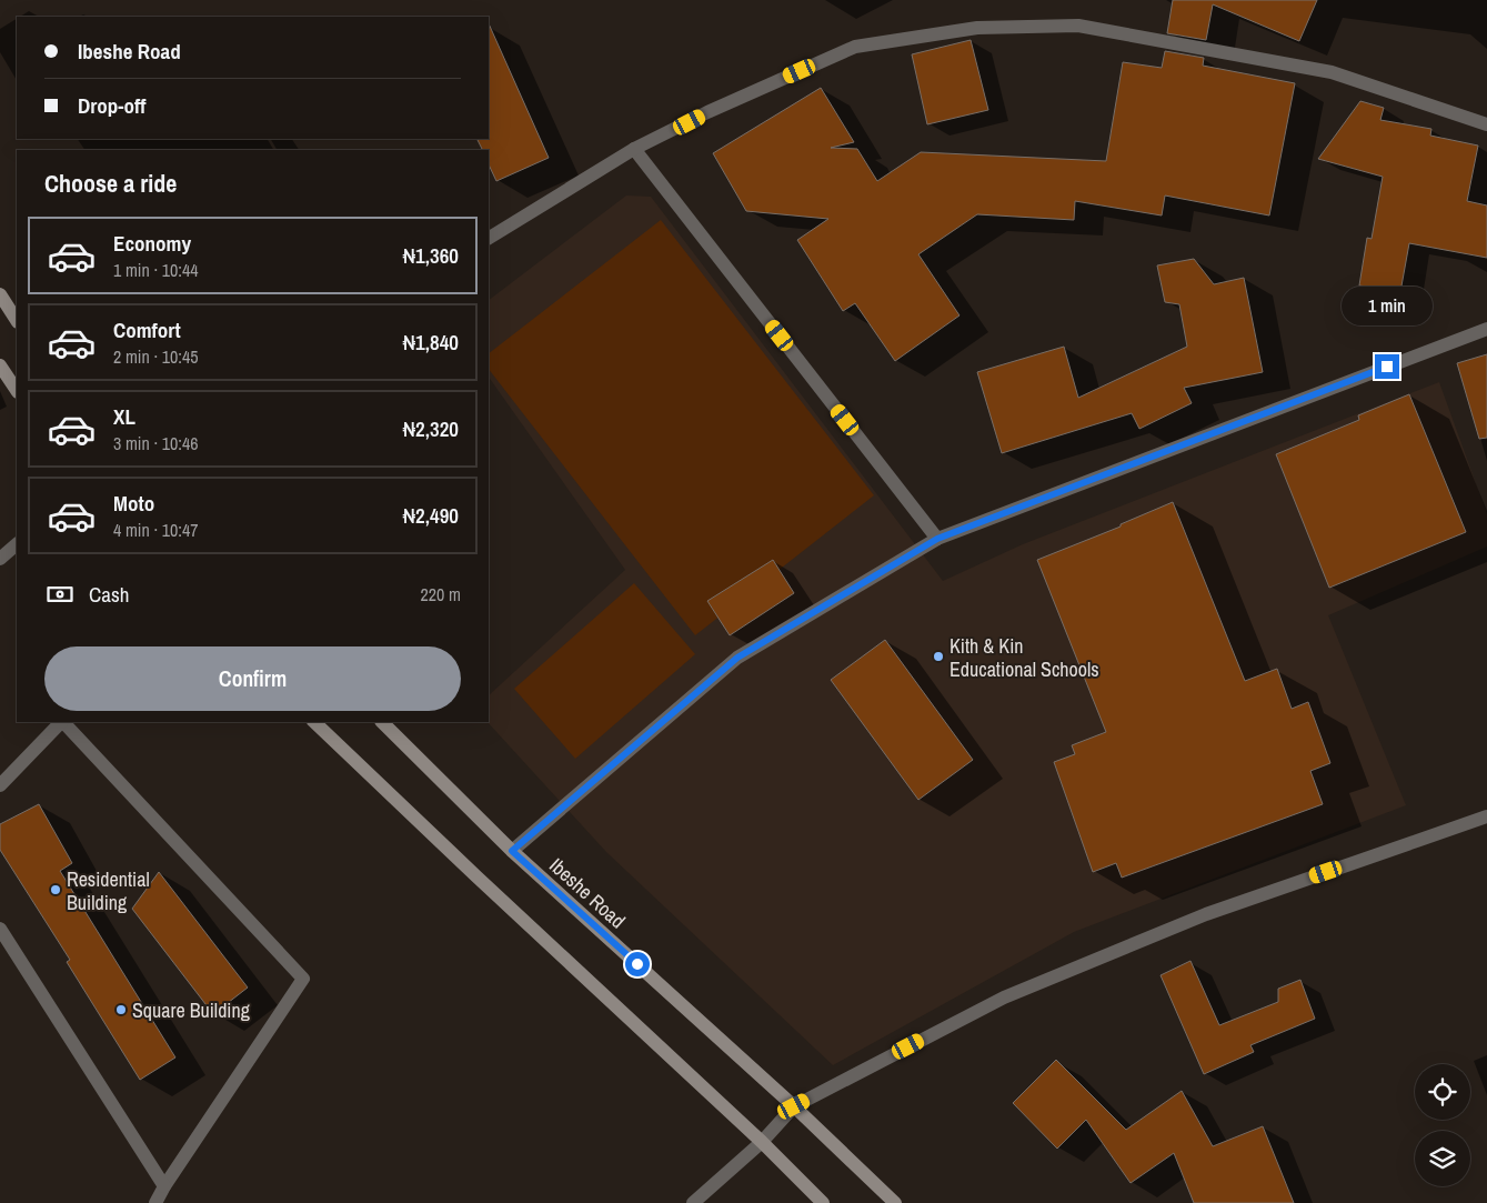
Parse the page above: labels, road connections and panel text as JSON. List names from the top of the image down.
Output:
{
  "streets": {
    "main road": ["Ibeshe Road"]
  },
  "places": ["Kith & Kin Educational Schools", "Residential Building", "Square Building"],
  "page": {
    "banner": ["Ibeshe Road", "Drop-off"],
    "heading": "Choose a ride",
    "list": [
      {
        "name": "Economy",
        "note": "1 min · 10:44",
        "value": "₦1,360"
      },
      {
        "name": "Comfort",
        "note": "2 min · 10:45",
        "value": "₦1,840"
      },
      {
        "name": "XL",
        "note": "3 min · 10:46",
        "value": "₦2,320"
      },
      {
        "name": "Moto",
        "note": "4 min · 10:47",
        "value": "₦2,490"
      }
    ],
    "bubble": "1 min",
    "pay": ["Cash", "220 m"],
    "buttons": "Confirm"
  }
}
